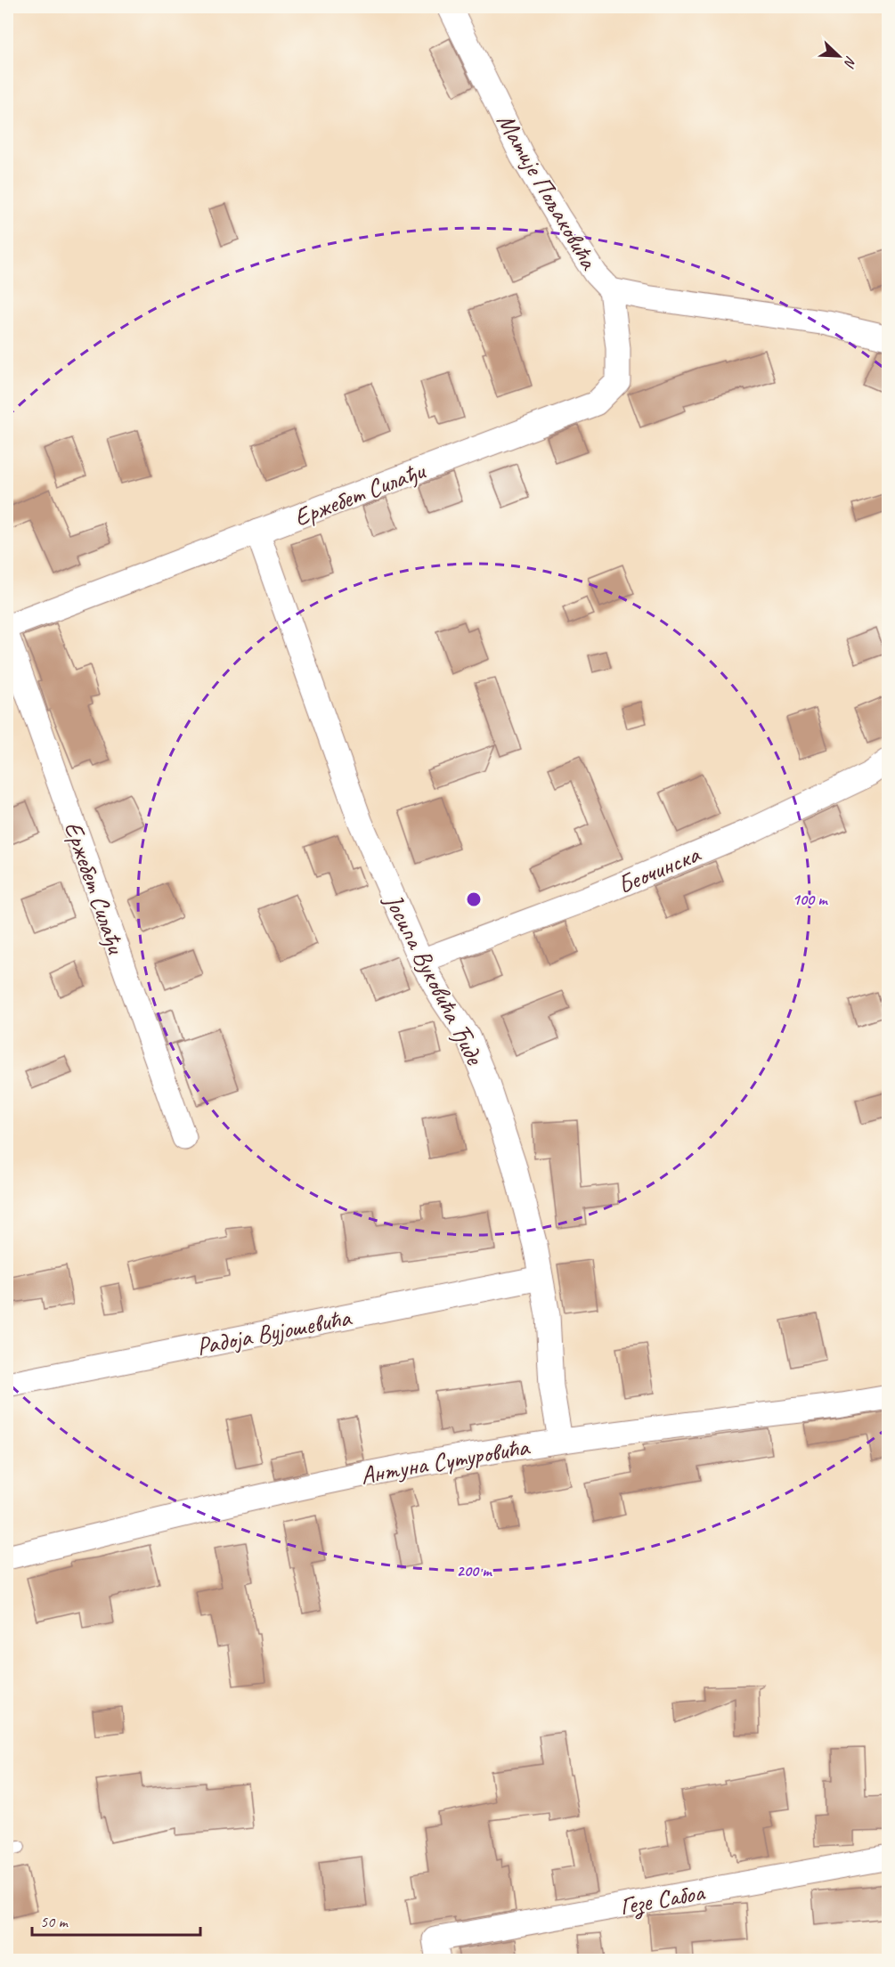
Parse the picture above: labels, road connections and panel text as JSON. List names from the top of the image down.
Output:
{
  "streets": {
    "street": [
      "Матије Пољаковића",
      "Ержебет Силађи",
      "Беочинска",
      "Јосипа Вуковића Ђиде",
      "Радоја Вујошевића",
      "Антуна Сутуровића",
      "Гезе Сабоа"
    ]
  },
  "crossings": [
    ["Матије Пољаковића", "Ержебет Силађи"],
    ["Ержебет Силађи", "Јосипа Вуковића Ђиде"],
    ["Беочинска", "Јосипа Вуковића Ђиде"],
    ["Јосипа Вуковића Ђиде", "Радоја Вујошевића"],
    ["Јосипа Вуковића Ђиде", "Антуна Сутуровића"]
  ],
  "scale_bar": "50 m",
  "north": "bottom right",
  "rings": ["100 m", "200 m"]
}
